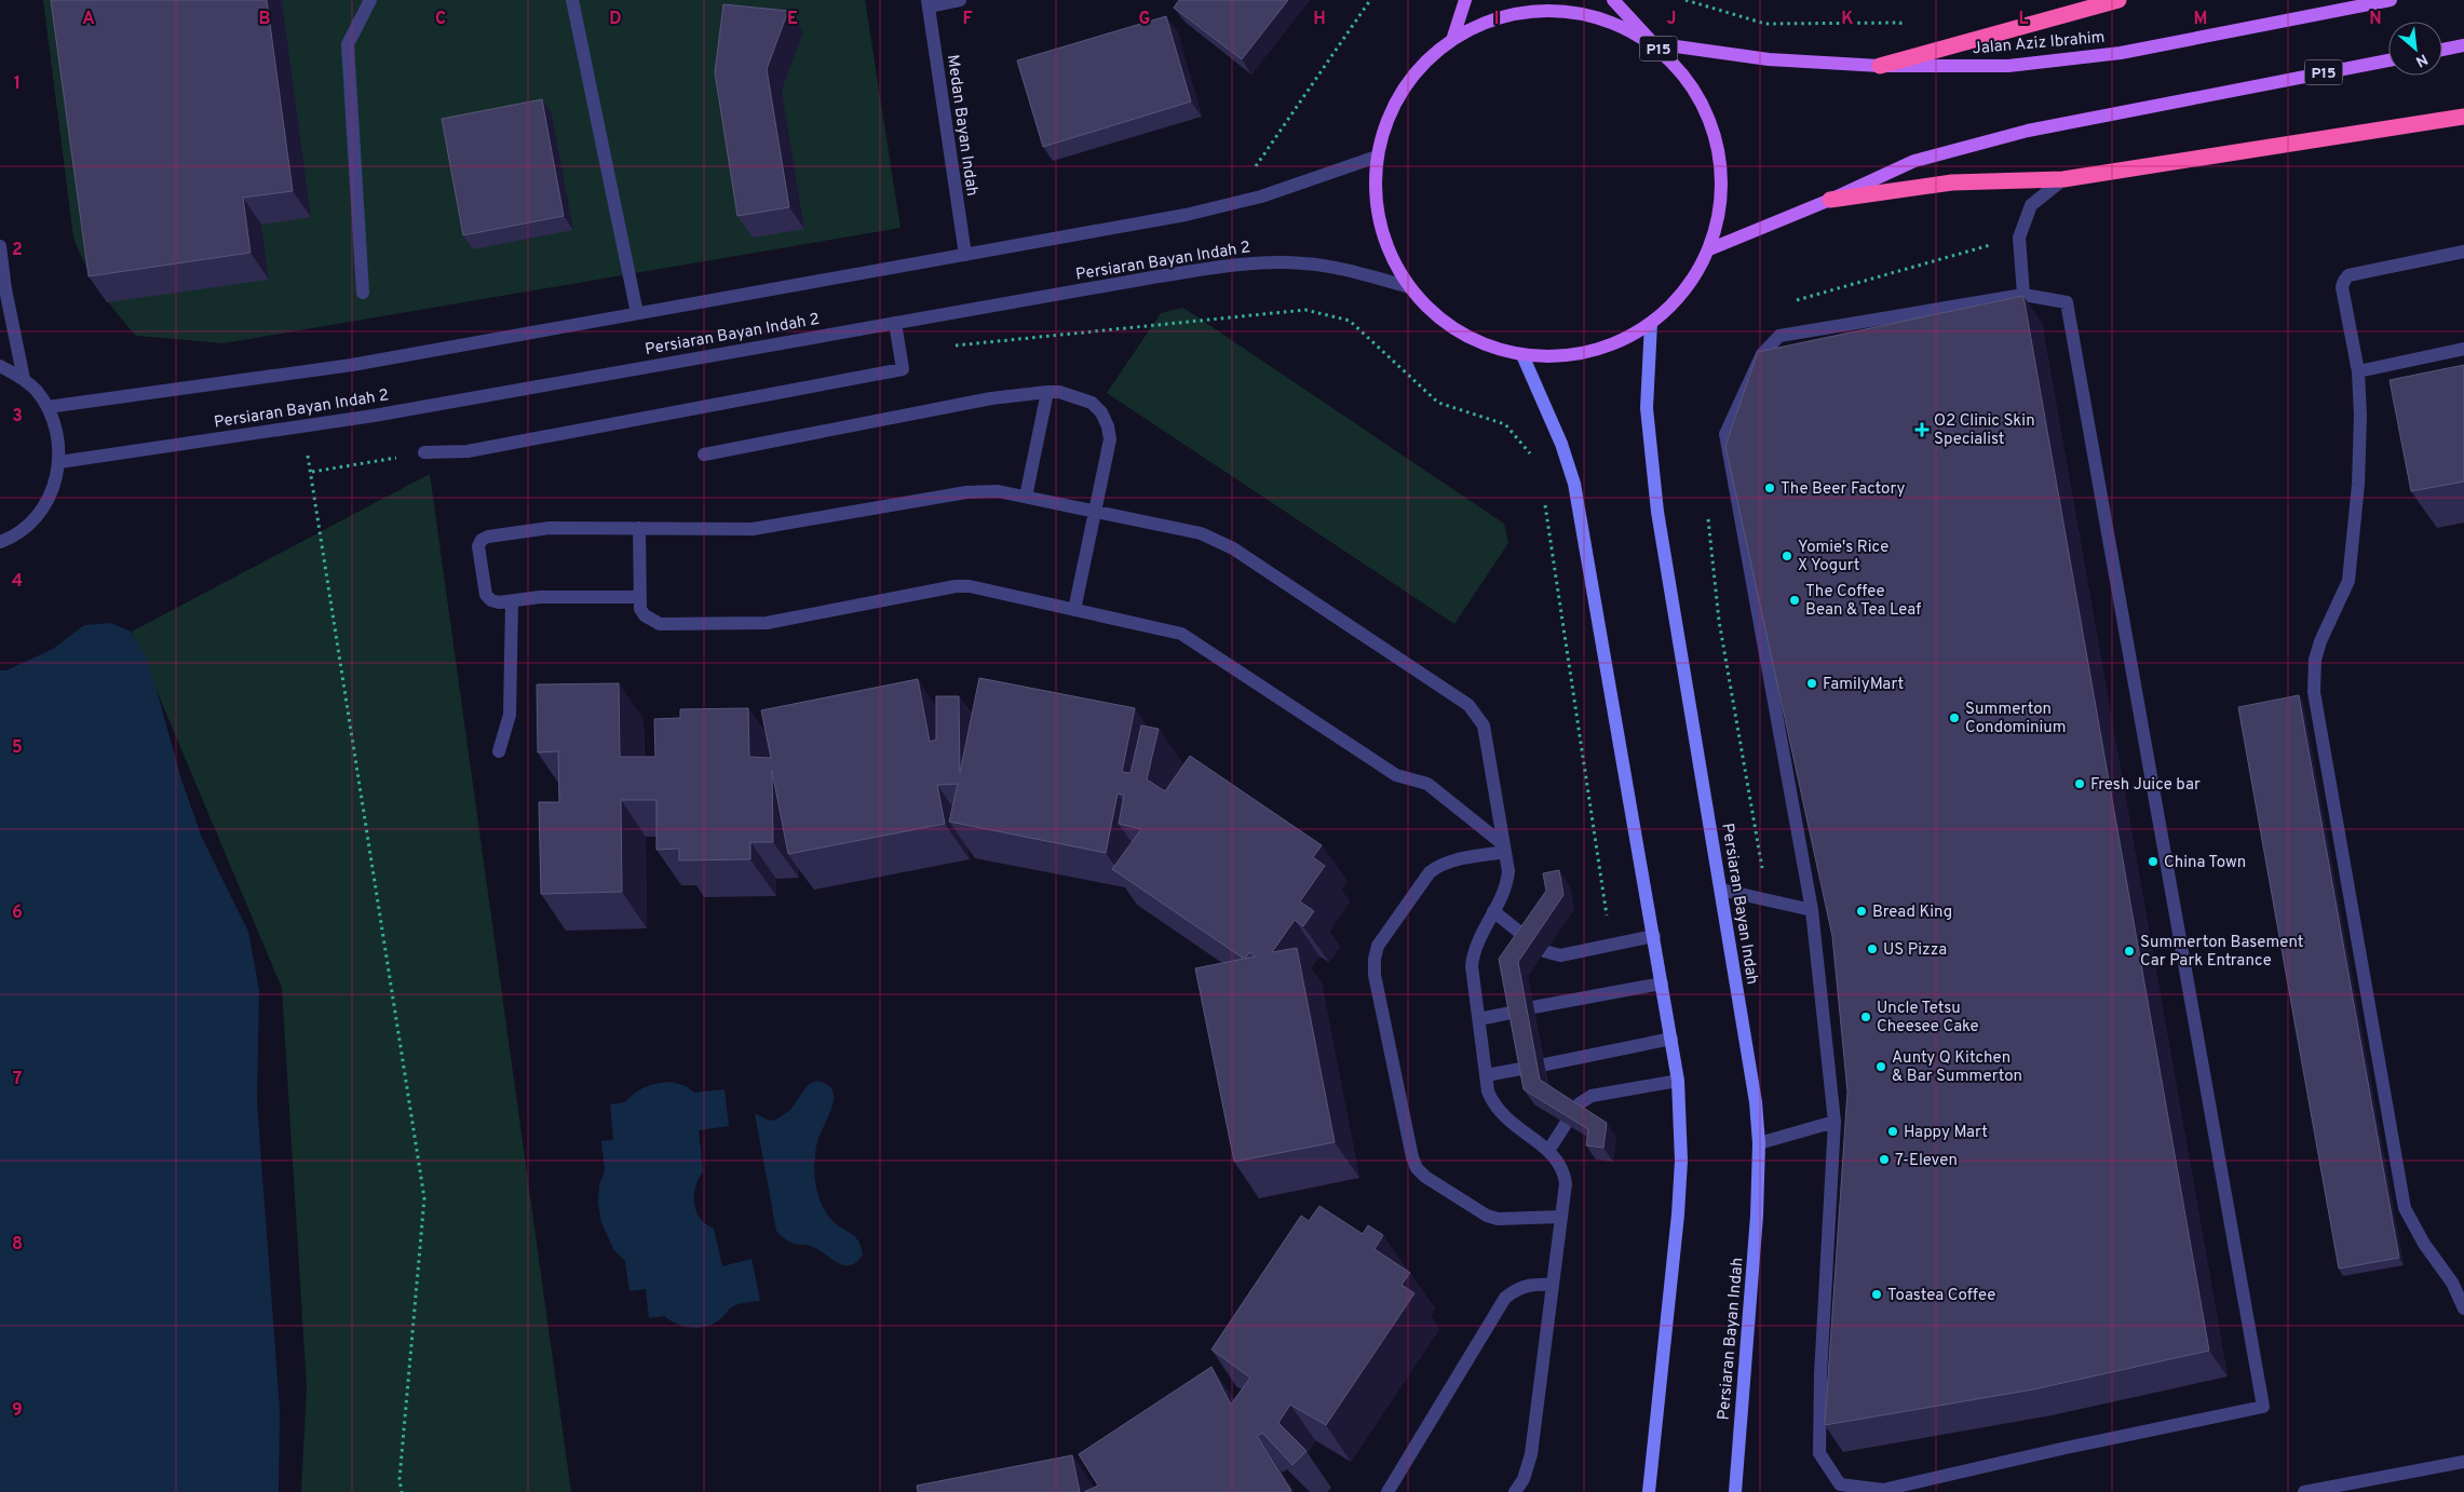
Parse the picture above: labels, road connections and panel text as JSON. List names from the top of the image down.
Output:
{
  "streets": {
    "main road": ["Jalan Aziz Ibrahim", "P15"],
    "street": ["Medan Bayan Indah", "Persiaran Bayan Indah 2", "Persiaran Bayan Indah"]
  },
  "crossings": [
    ["Jalan Aziz Ibrahim", "P15"],
    ["P15", "Persiaran Bayan Indah 2"],
    ["P15", "Persiaran Bayan Indah"]
  ],
  "places": {
    "health": ["O2 Clinic Skin Specialist"],
    "other": [
      "The Beer Factory",
      "Yomie's Rice X Yogurt",
      "The Coffee Bean & Tea Leaf",
      "FamilyMart",
      "Summerton Condominium",
      "Fresh Juice bar",
      "China Town",
      "Bread King",
      "US Pizza",
      "Summerton Basement Car Park Entrance",
      "Uncle Tetsu Cheesee Cake",
      "Aunty Q Kitchen & Bar Summerton",
      "Happy Mart",
      "7-Eleven",
      "Toastea Coffee"
    ]
  },
  "north": "bottom right",
  "grid": {
    "columns": [
      "A",
      "B",
      "C",
      "D",
      "E",
      "F",
      "G",
      "H",
      "I",
      "J",
      "K",
      "L",
      "M",
      "N"
    ],
    "rows": [
      "1",
      "2",
      "3",
      "4",
      "5",
      "6",
      "7",
      "8",
      "9"
    ]
  }
}
